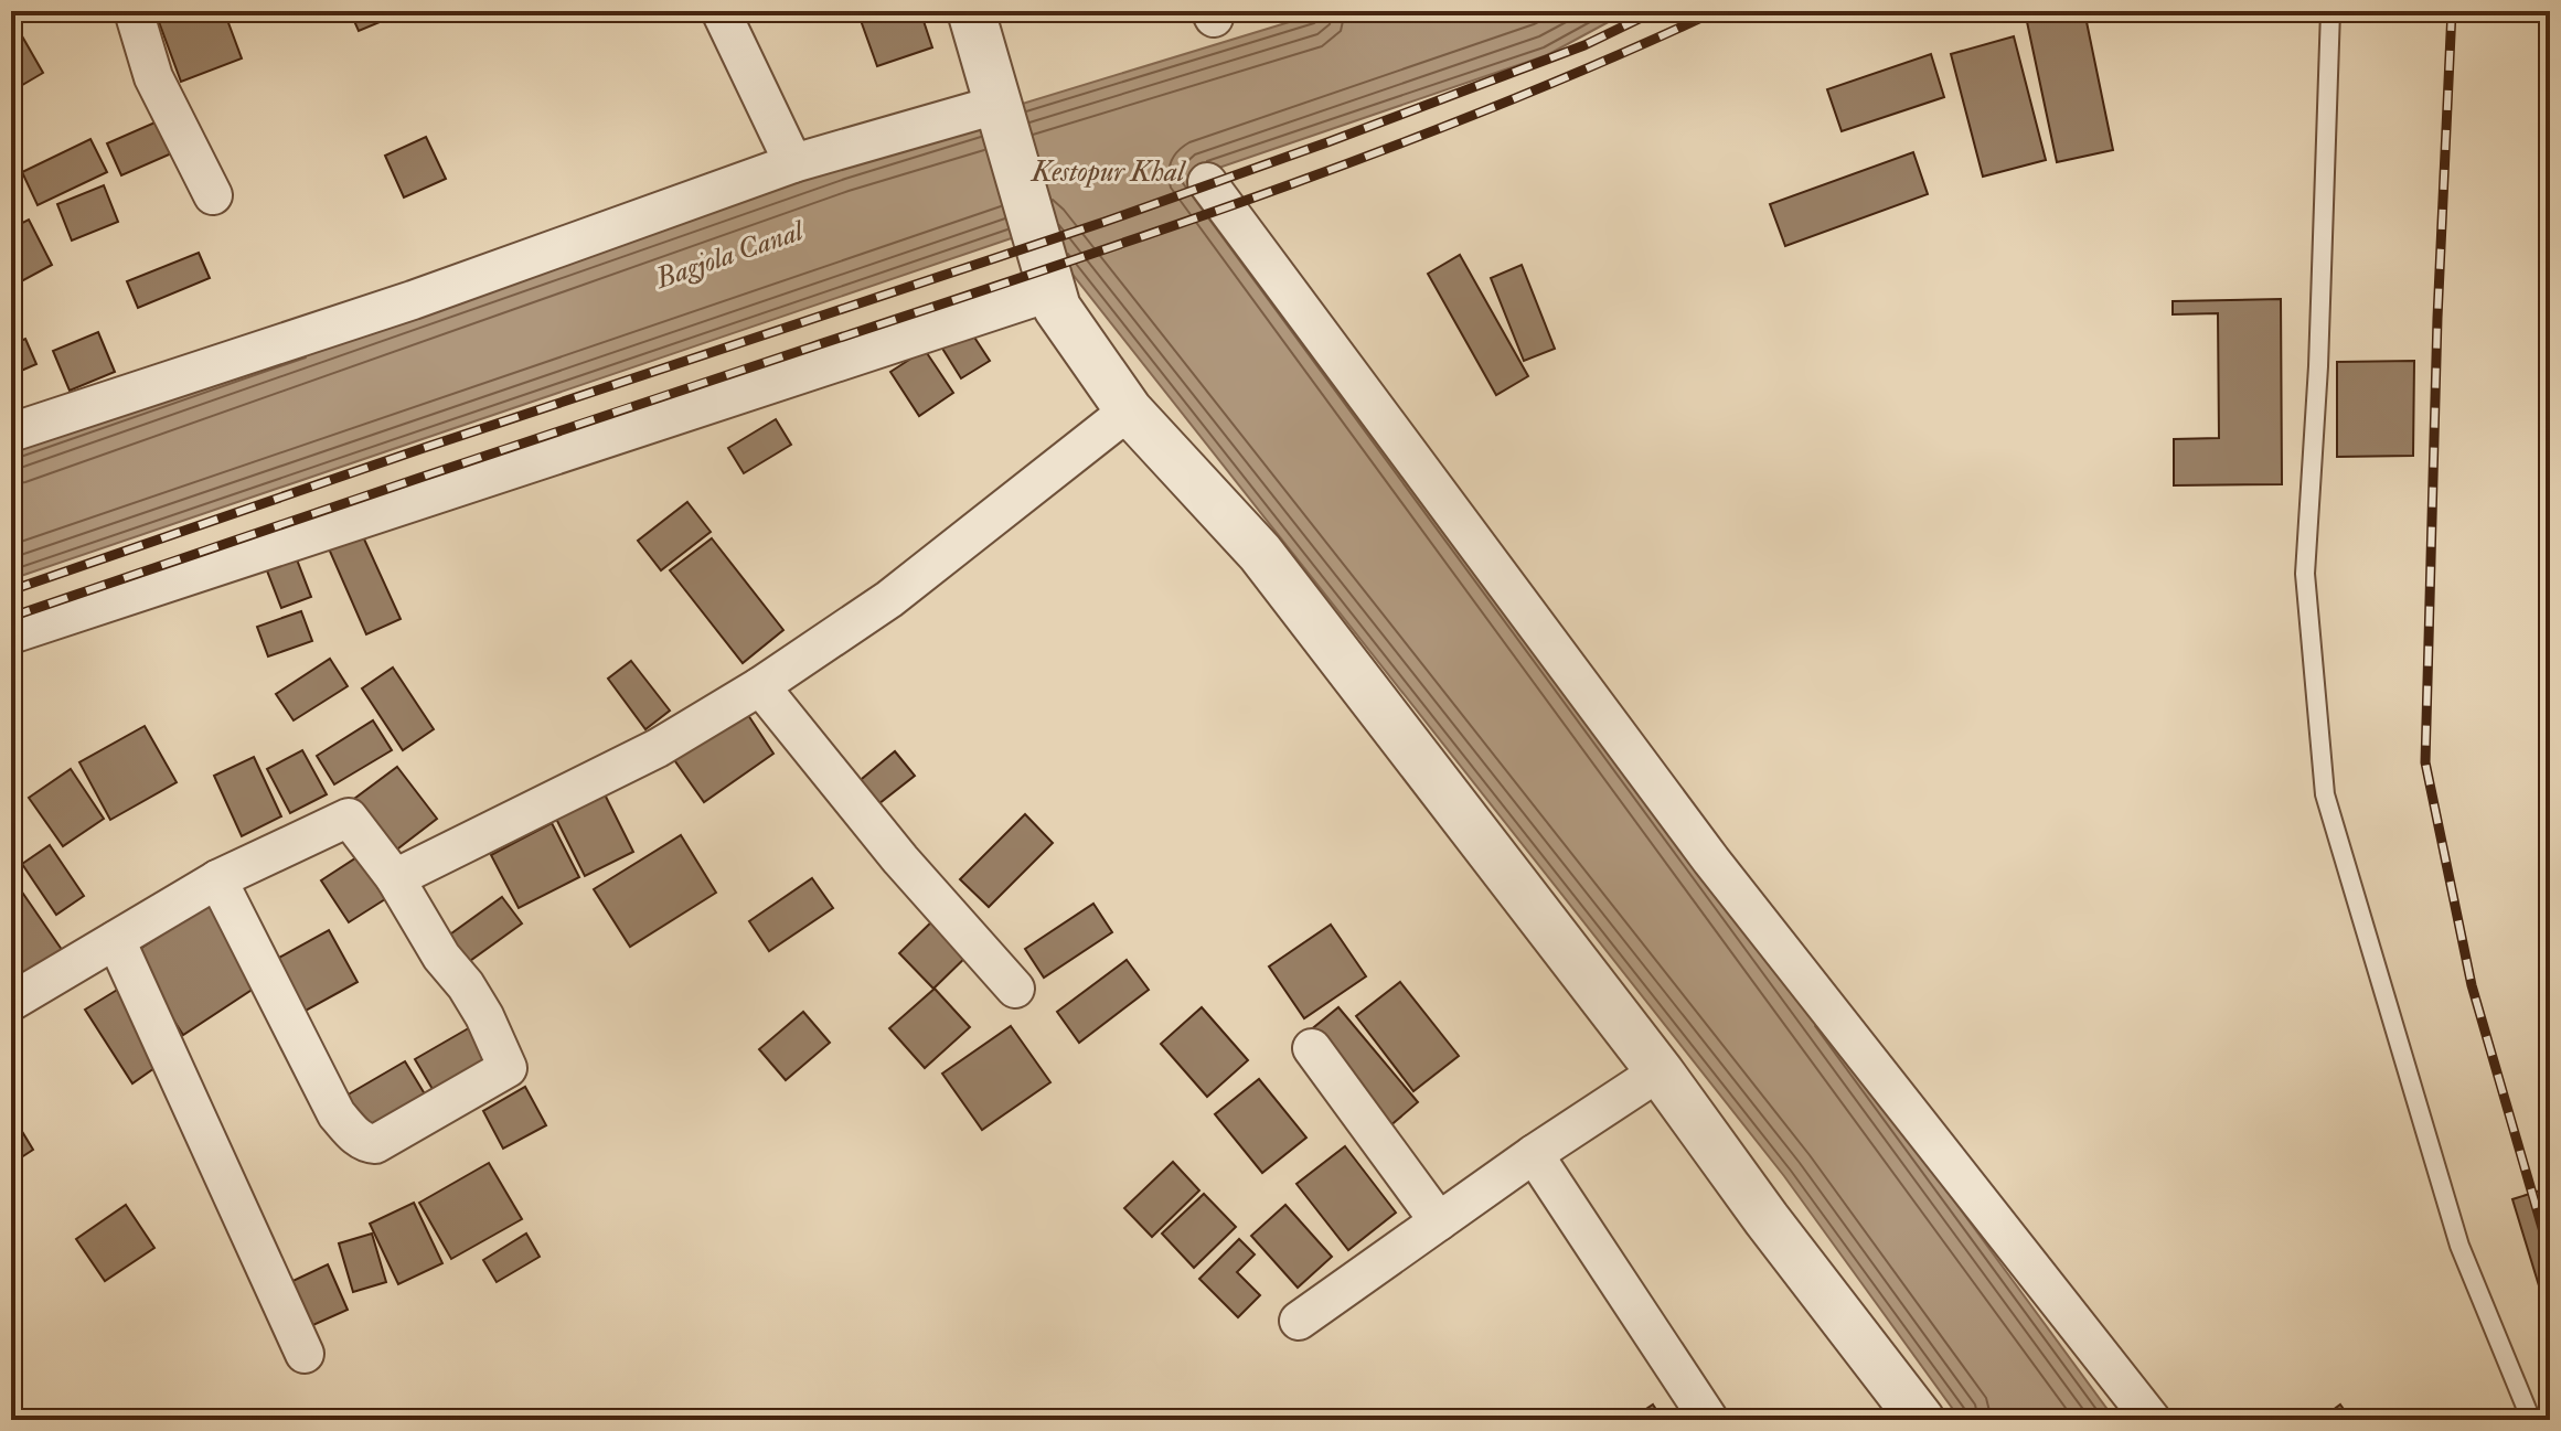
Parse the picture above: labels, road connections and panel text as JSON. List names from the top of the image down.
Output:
{
  "water": ["Kestopur Khal", "Bagjola Canal"]
}
